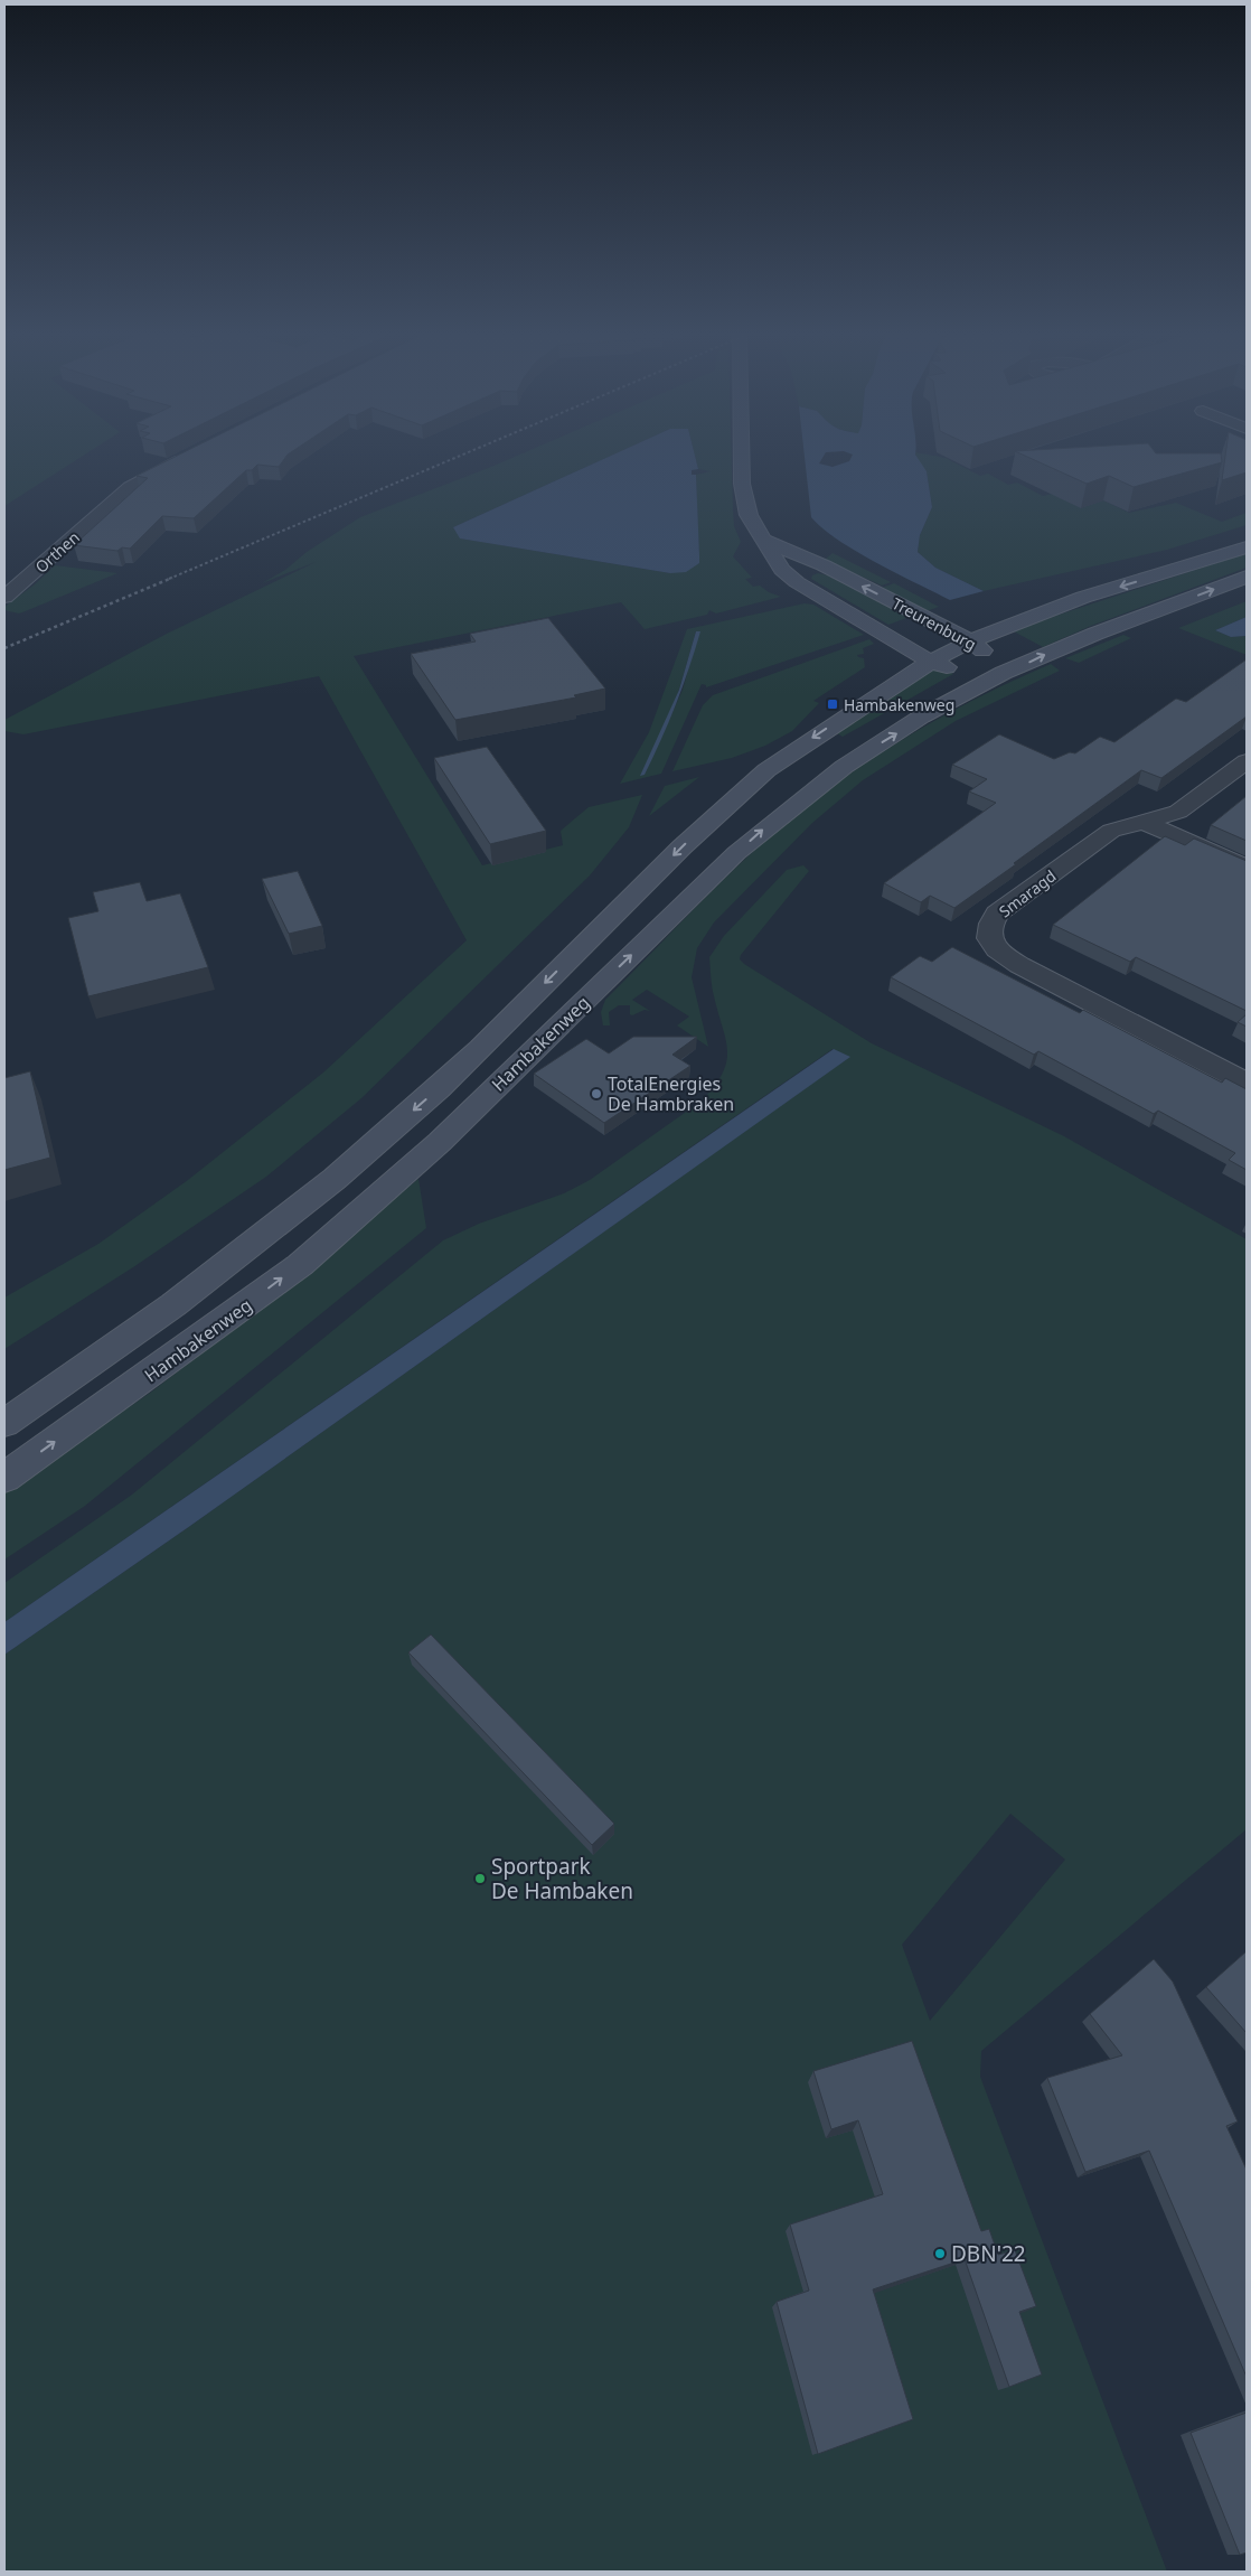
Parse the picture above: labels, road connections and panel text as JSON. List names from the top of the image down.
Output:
{
  "streets": {
    "main road": ["Treurenburg", "Hambakenweg"],
    "street": ["Orthen", "Smaragd"]
  },
  "crossings": [
    ["Treurenburg", "Hambakenweg"]
  ],
  "places": {
    "transit": ["Hambakenweg"],
    "other": ["TotalEnergies De Hambraken", "Sportpark De Hambaken", "DBN'22"]
  }
}
